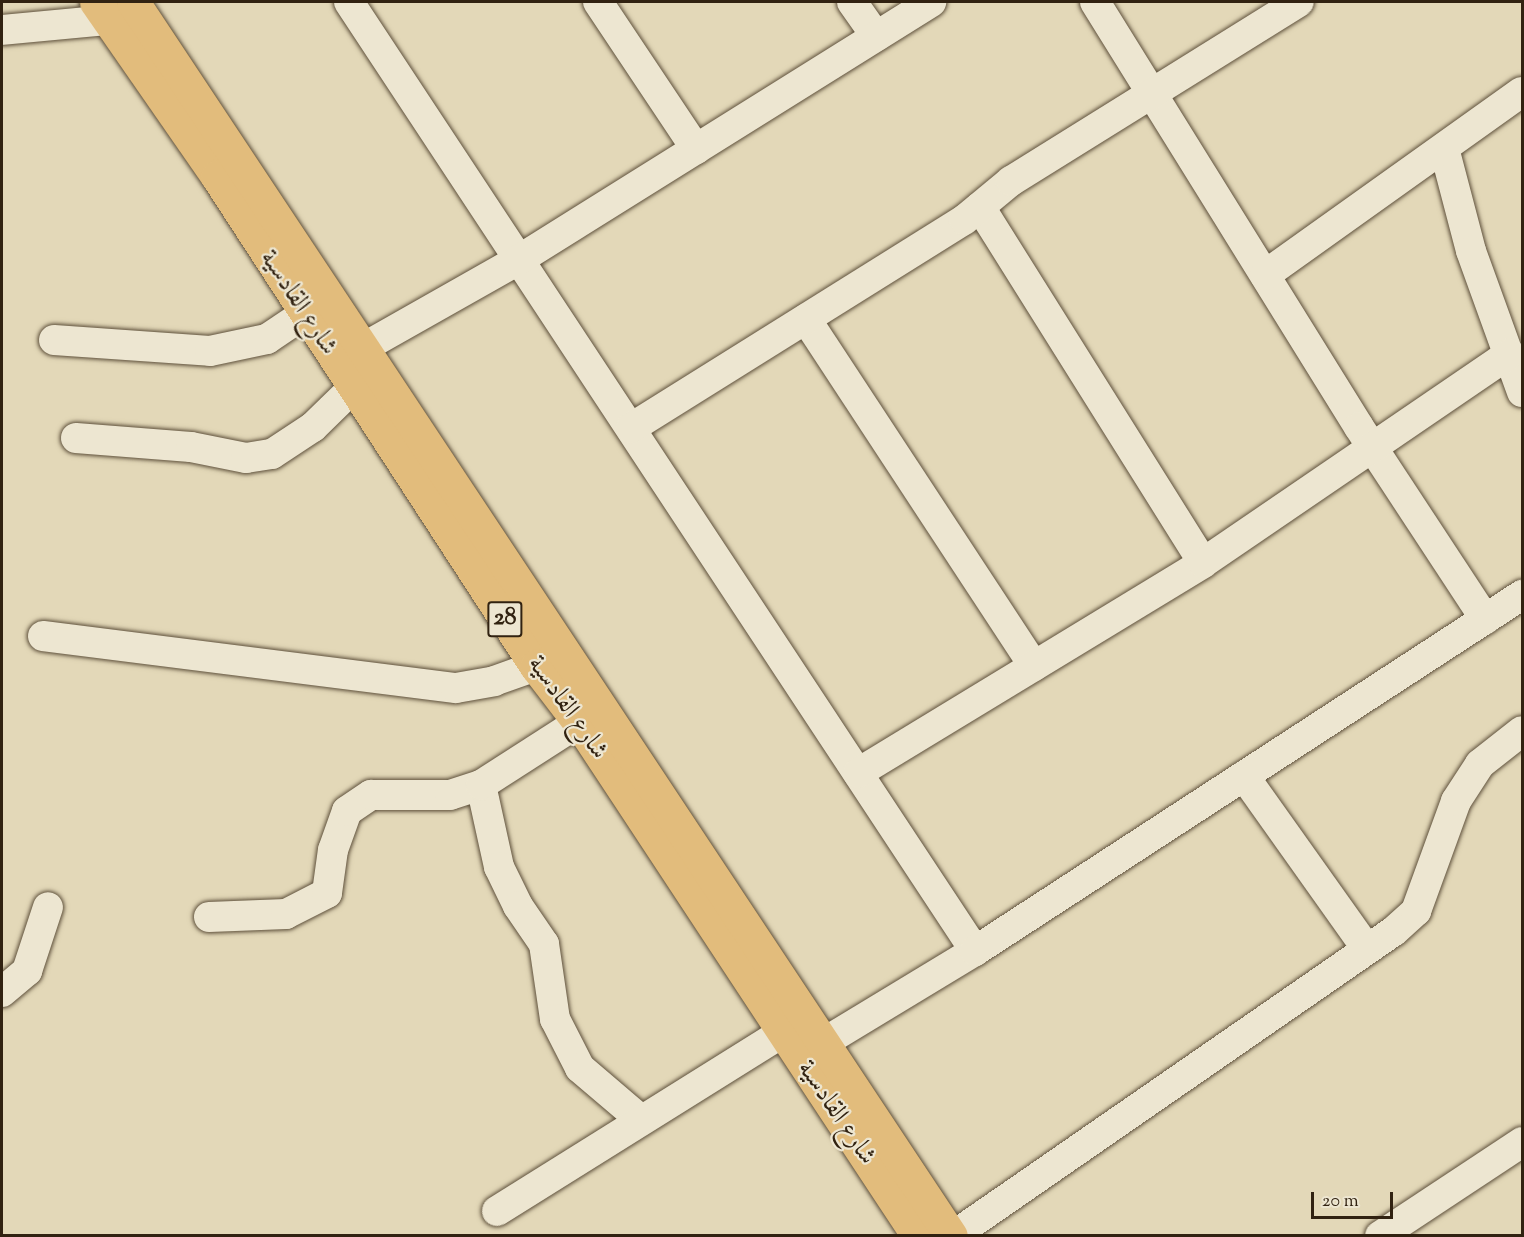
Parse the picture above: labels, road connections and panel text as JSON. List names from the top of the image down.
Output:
{
  "streets": {
    "highway": ["شارع القادسية", "28"]
  },
  "scale_bar": "20 m"
}
